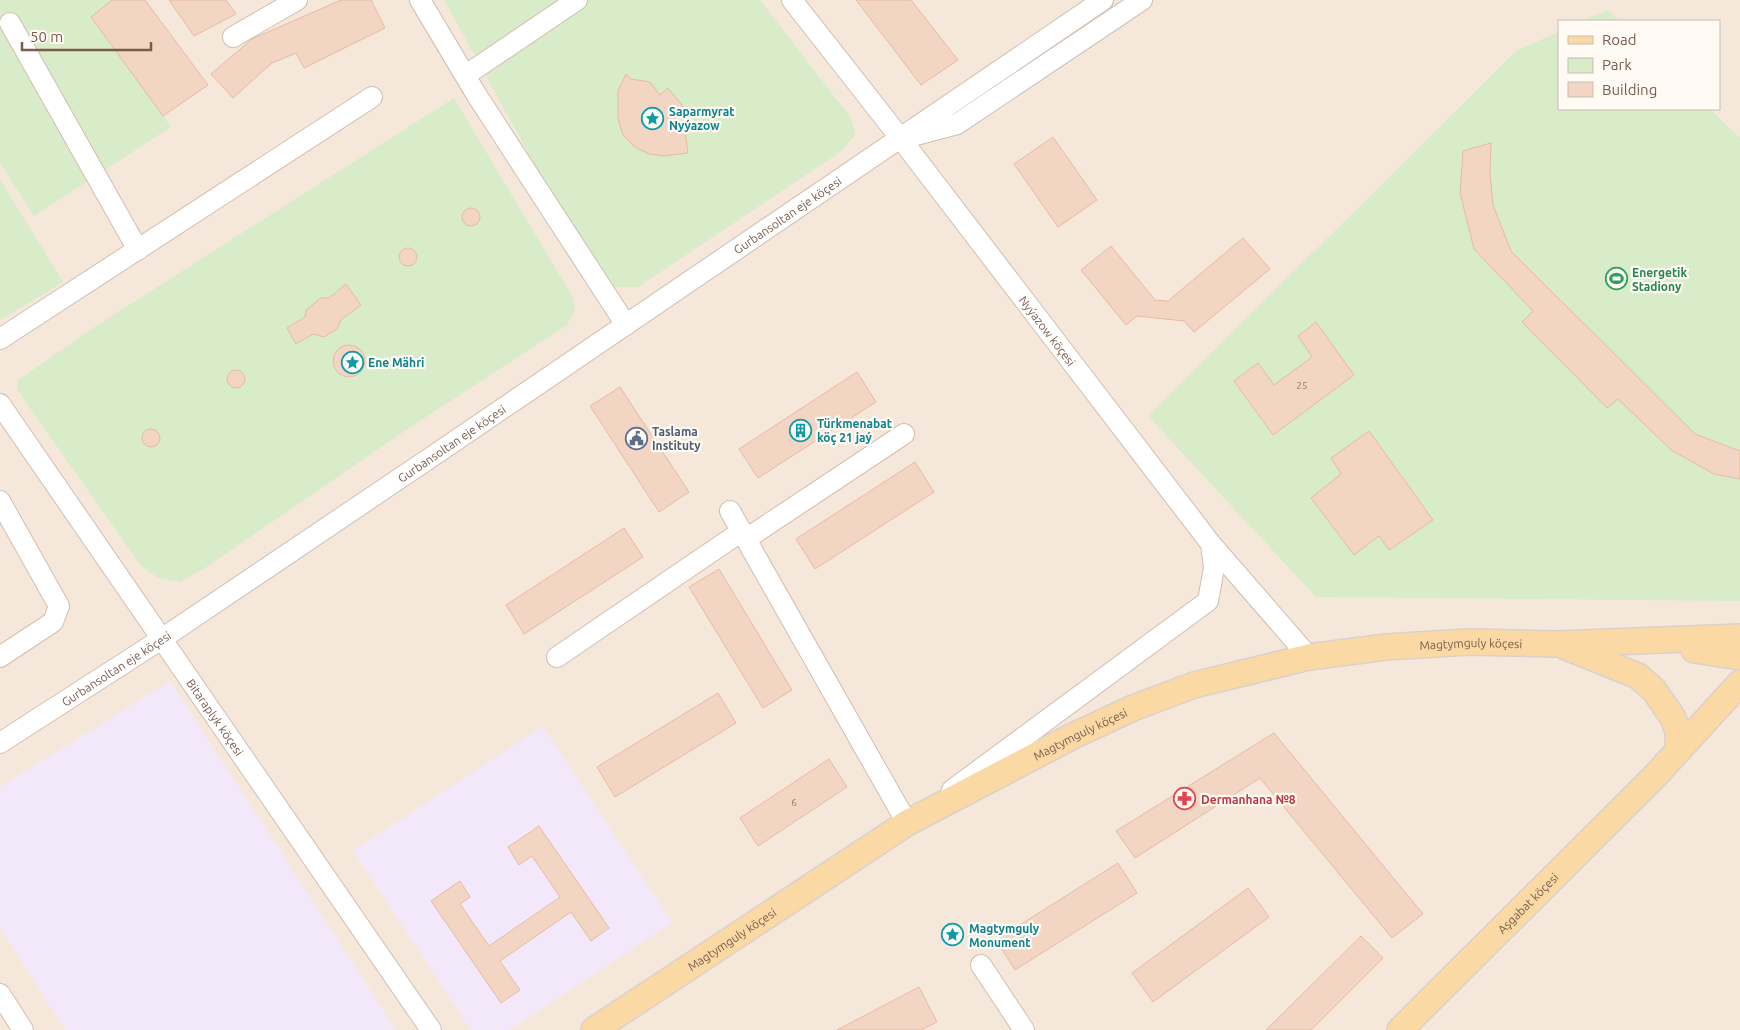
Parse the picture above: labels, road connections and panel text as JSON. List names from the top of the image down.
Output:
{
  "streets": {
    "main road": ["Magtymguly köçesi", "Aşgabat köçesi"],
    "street": ["Gurbansoltan eje köçesi", "Nyýazow köçesi", "Bitaraplyk köçesi"]
  },
  "crossings": [
    ["Gurbansoltan eje köçesi", "Nyýazow köçesi"],
    ["Gurbansoltan eje köçesi", "Bitaraplyk köçesi"],
    ["Nyýazow köçesi", "Magtymguly köçesi"]
  ],
  "places": {
    "place": ["Saparmyrat Nyýazow", "Ene Mähri", "Magtymguly Monument"],
    "sports": ["Energetik Stadiony"],
    "building": ["Türkmenabat köç 21 jaý"],
    "public building": ["Taslama Instituty"],
    "pharmacy": ["Dermanhana №8"]
  },
  "house_numbers": ["25", "6"],
  "legend": ["Road", "Park", "Building"],
  "scale_bar": "50 m"
}
